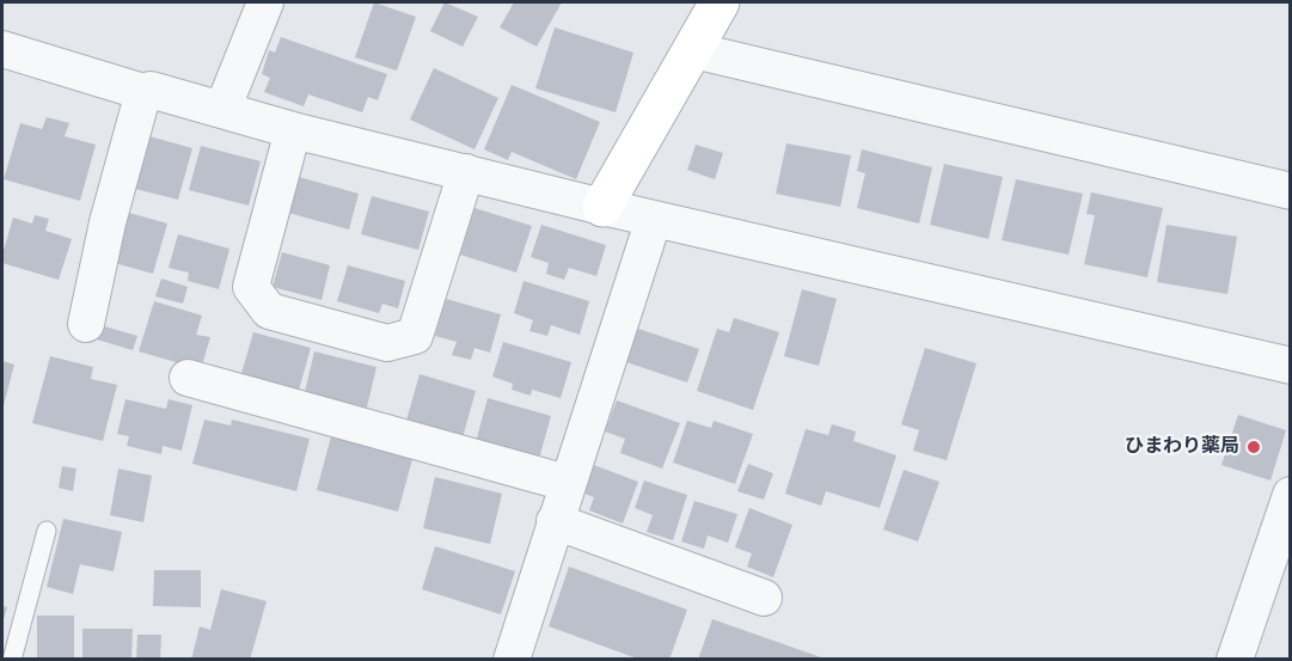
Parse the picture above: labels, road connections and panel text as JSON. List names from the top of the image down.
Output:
{
  "places": ["ひまわり薬局"]
}
